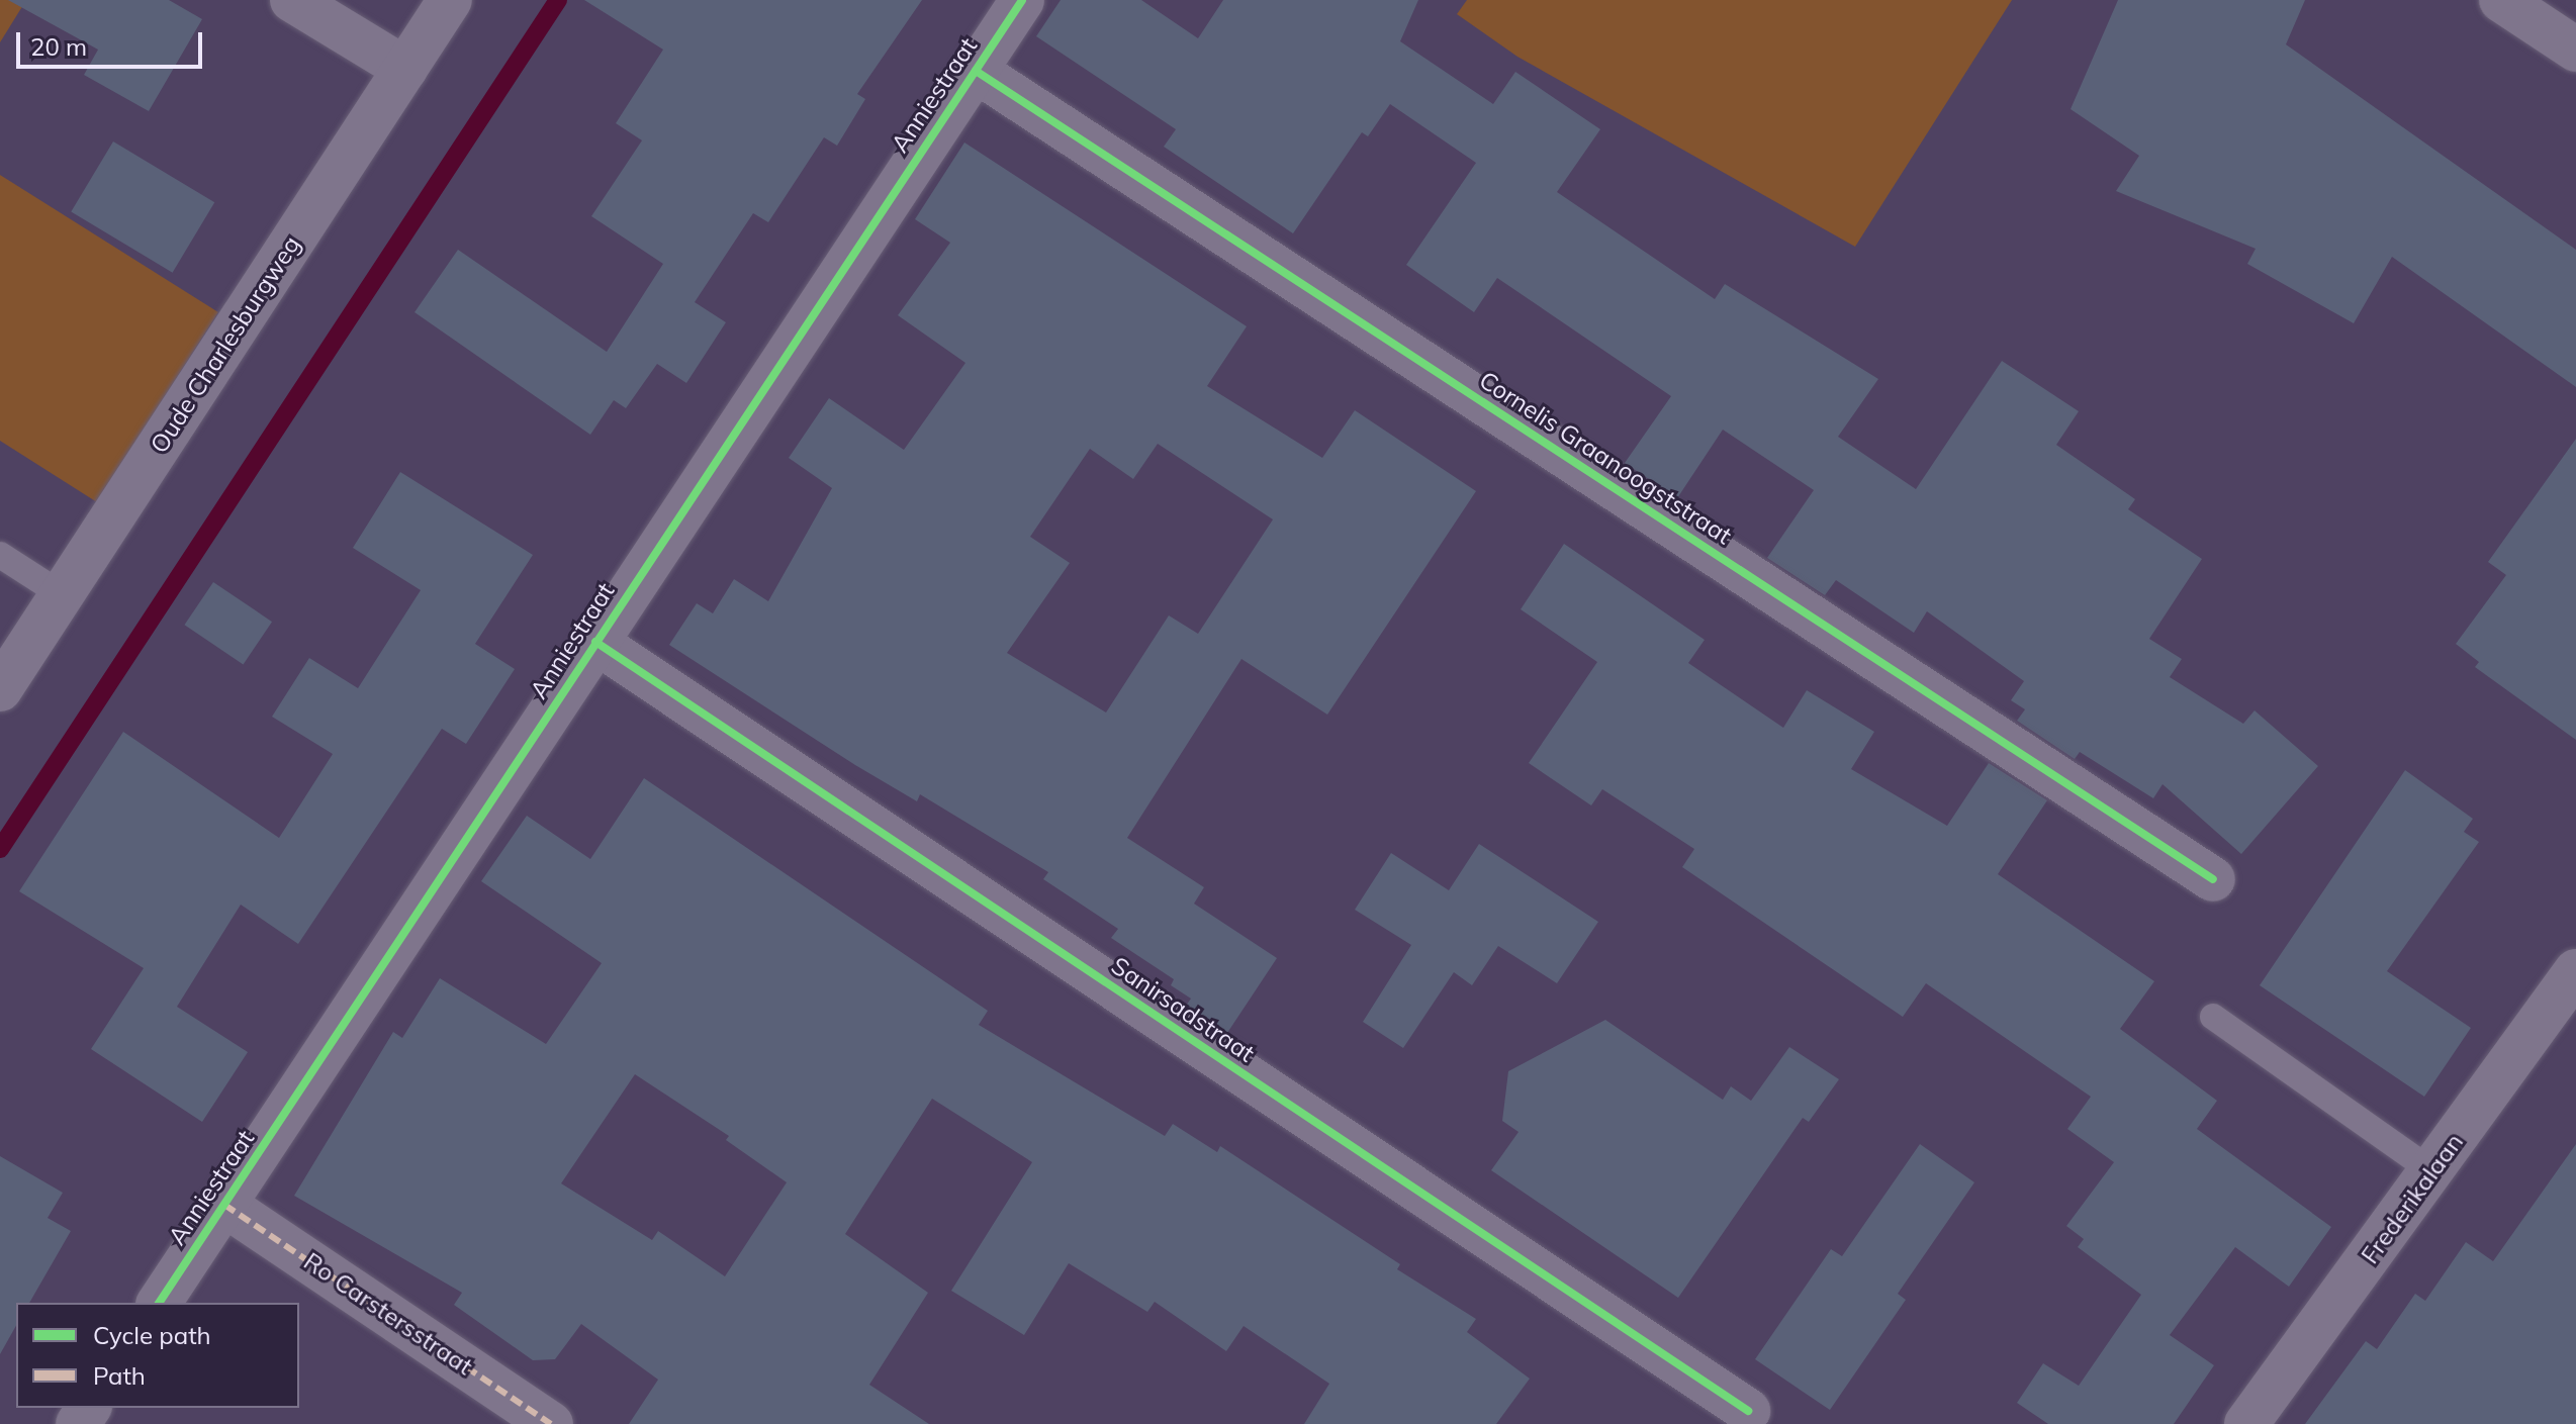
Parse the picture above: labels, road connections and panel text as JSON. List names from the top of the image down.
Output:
{
  "streets": {
    "street": [
      "Anniestraat",
      "Oude Charlesburgweg",
      "Cornelis Graanoogststraat",
      "Sanirsadstraat",
      "Frederikalaan",
      "Ro Carstersstraat"
    ]
  },
  "crossings": [
    ["Anniestraat", "Cornelis Graanoogststraat"],
    ["Anniestraat", "Sanirsadstraat"],
    ["Anniestraat", "Ro Carstersstraat"]
  ],
  "legend": ["Cycle path", "Path"],
  "scale_bar": "20 m"
}
